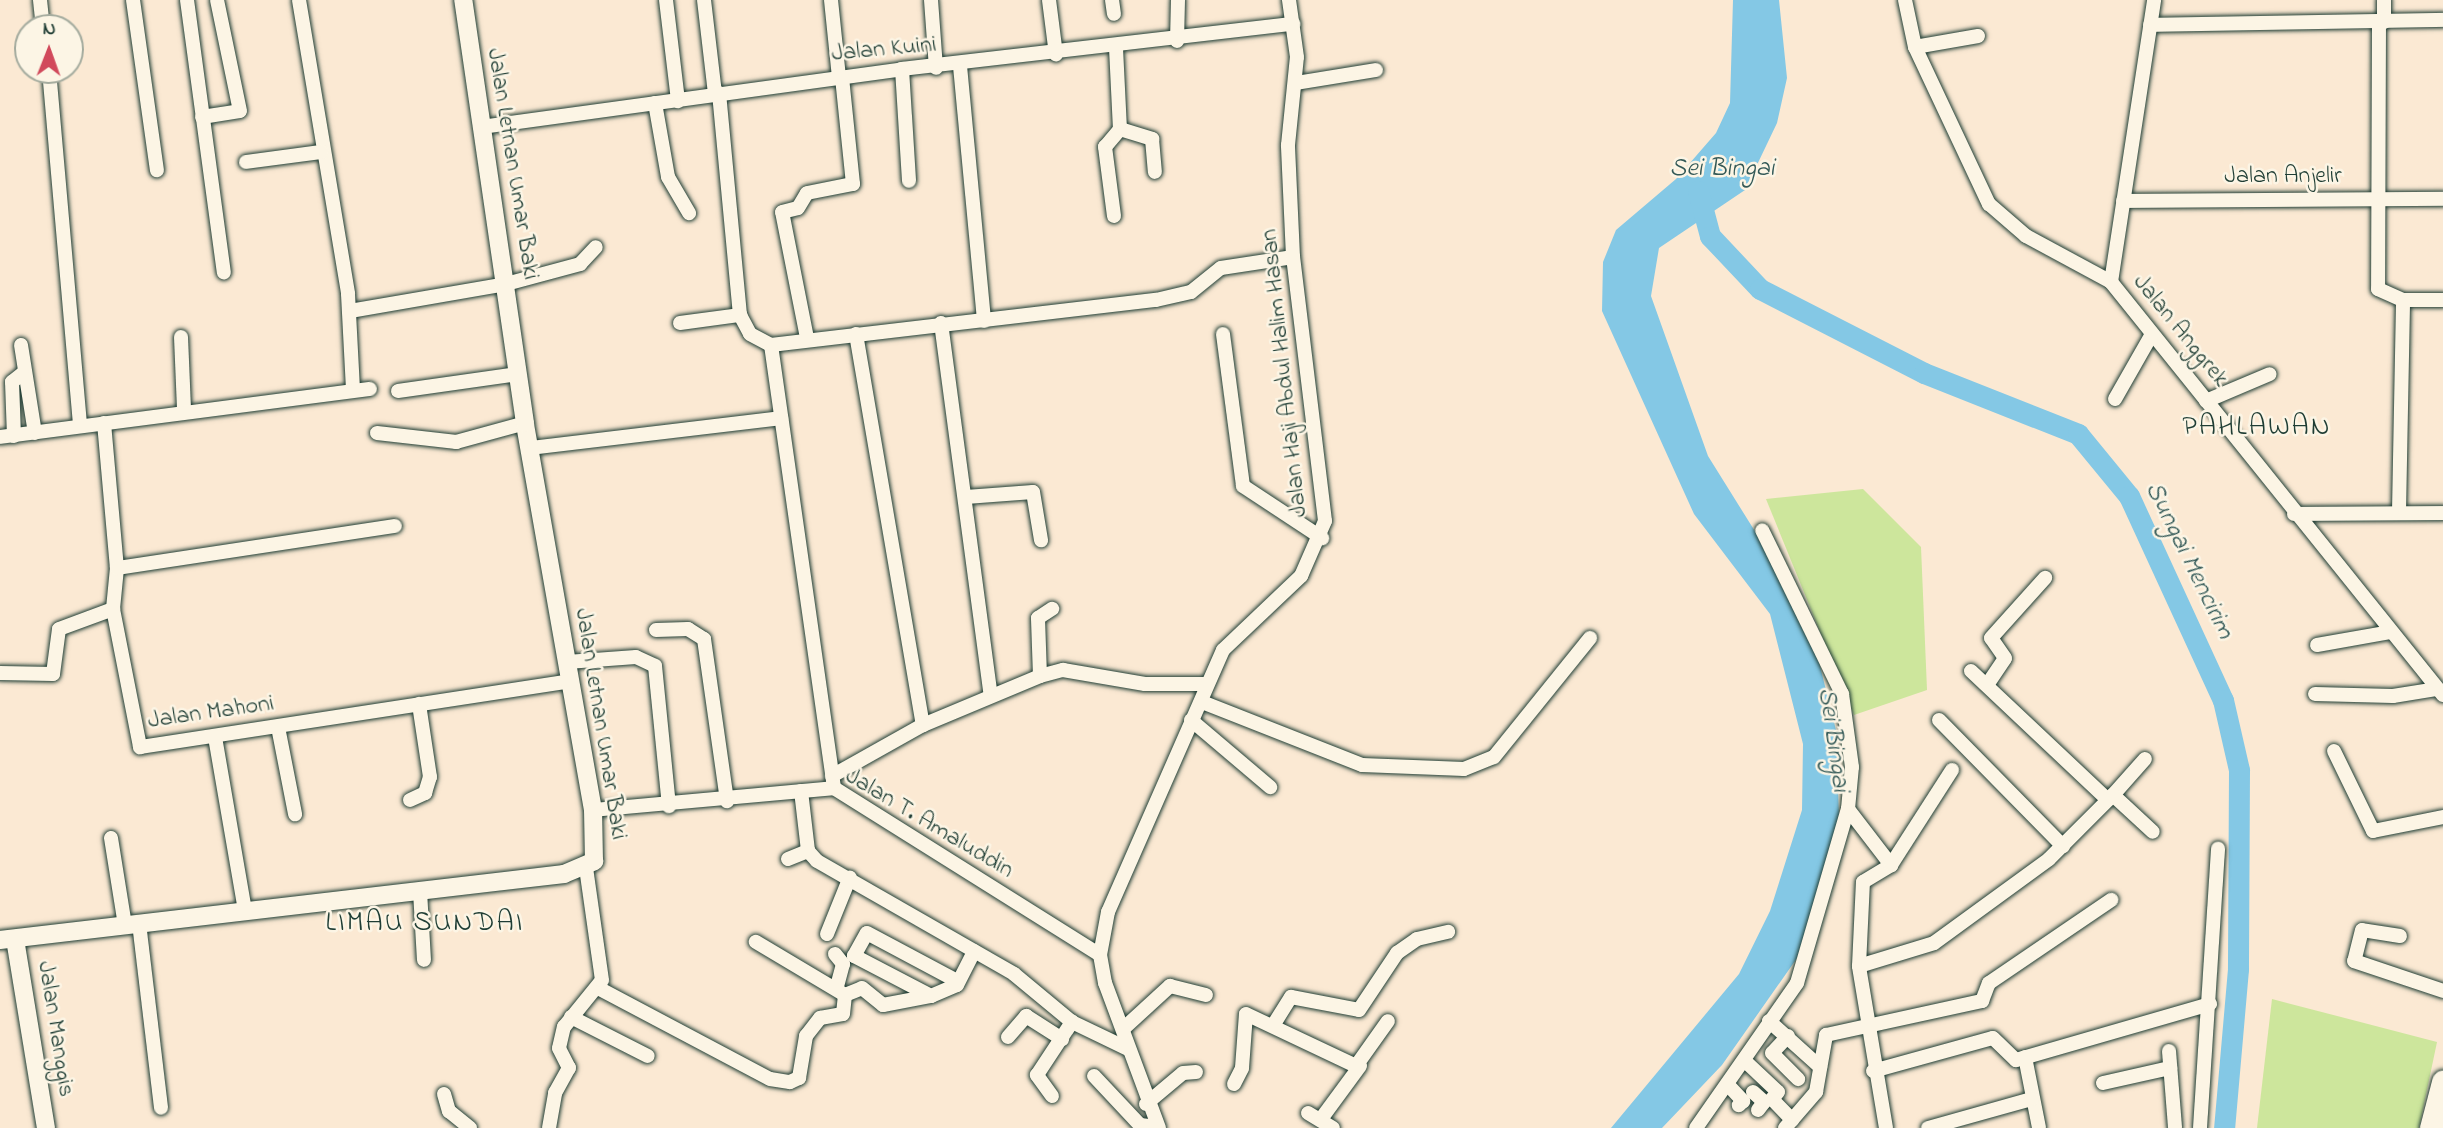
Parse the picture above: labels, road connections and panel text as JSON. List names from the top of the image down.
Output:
{
  "streets": {
    "street": [
      "Jalan Kuini",
      "Jalan Letnan Umar Baki",
      "Jalan Anjelir",
      "Jalan Anggrek",
      "Jalan Haji Abdul Halim Hasan",
      "Jalan Mahoni",
      "Jalan T. Amaluddin",
      "Jalan Manggis"
    ]
  },
  "crossings": [
    ["Jalan Kuini", "Jalan Letnan Umar Baki"],
    ["Jalan Kuini", "Jalan Haji Abdul Halim Hasan"],
    ["Jalan Letnan Umar Baki", "Jalan Mahoni"],
    ["Jalan Letnan Umar Baki", "Jalan T. Amaluddin"],
    ["Jalan Letnan Umar Baki", "Jalan Manggis"],
    ["Jalan Haji Abdul Halim Hasan", "Jalan T. Amaluddin"]
  ],
  "districts": ["PAHLAWAN", "LIMAU SUNDAI"],
  "water": ["Sei Bingai", "Sungai Mencirim"],
  "north": "top"
}
